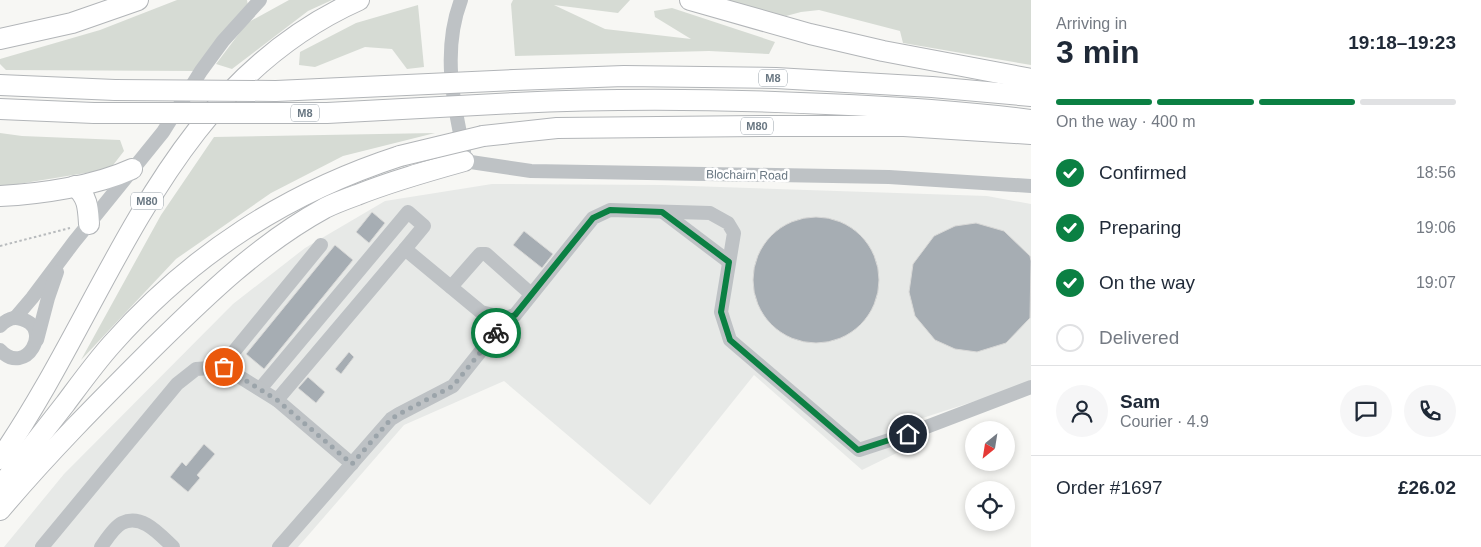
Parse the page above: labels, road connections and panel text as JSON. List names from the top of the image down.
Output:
{
  "streets": {
    "highway": ["M8", "M80"],
    "street": ["Blochairn Road"]
  },
  "north": "bottom left",
  "page": {
    "heading": ["3 min", "Arriving in", "19:18–19:23"],
    "panel": [
      "Sam",
      "Courier · 4.9",
      "Order #1697",
      "£26.02"
    ],
    "bar": "On the way · 400 m",
    "list": [
      ["Confirmed", "18:56"],
      ["Preparing", "19:06"],
      ["On the way", "19:07"],
      "Delivered"
    ]
  }
}
